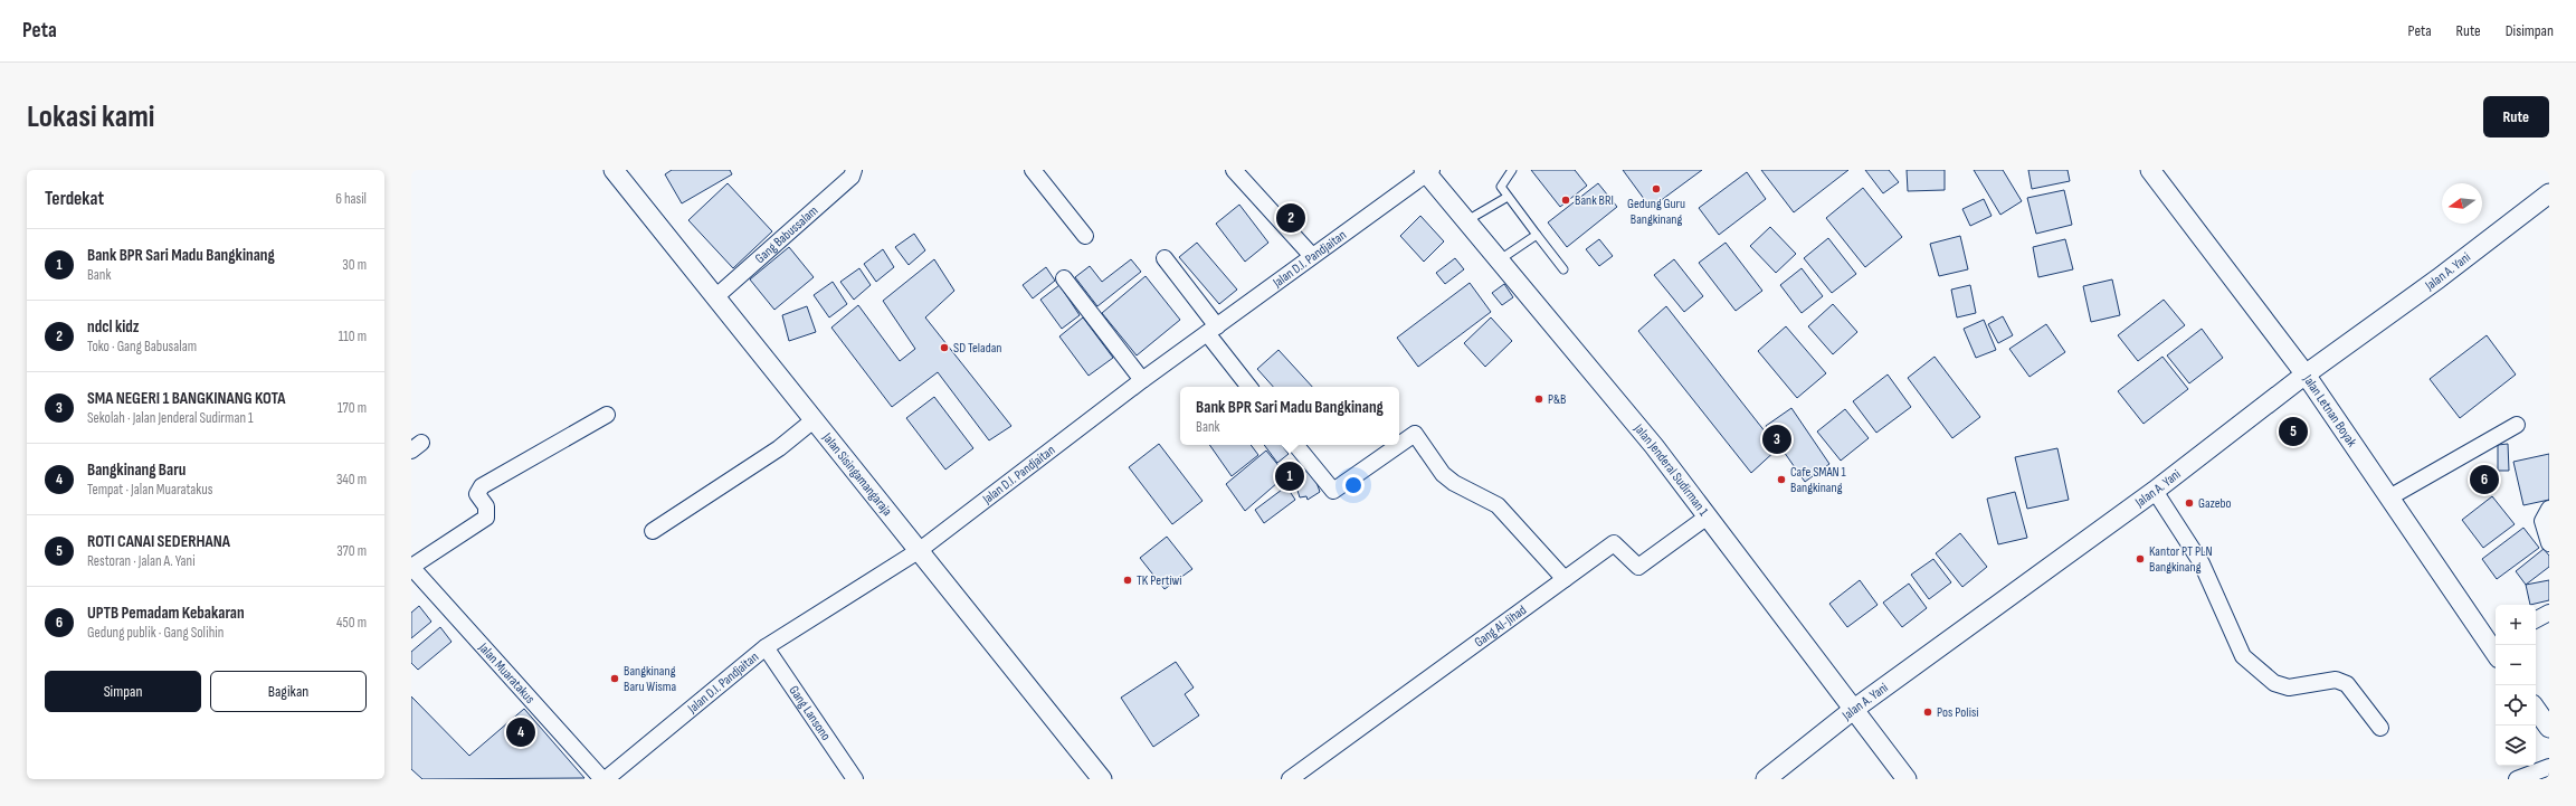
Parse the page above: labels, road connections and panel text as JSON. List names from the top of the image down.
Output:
{
  "streets": {
    "street": [
      "Gang Babussalam",
      "Jalan D.I. Pandjaitan",
      "Jalan A. Yani",
      "Jalan Letnan Boyak",
      "Jalan Jenderal Sudirman 1",
      "Jalan Sisingamangaraja",
      "Gang Al-Jihad",
      "Jalan Muaratakus",
      "Gang Lansono"
    ]
  },
  "crossings": [
    ["Gang Babussalam", "Jalan Sisingamangaraja"],
    ["Jalan D.I. Pandjaitan", "Jalan Jenderal Sudirman 1"],
    ["Jalan D.I. Pandjaitan", "Jalan Sisingamangaraja"],
    ["Jalan D.I. Pandjaitan", "Gang Lansono"],
    ["Jalan A. Yani", "Jalan Letnan Boyak"],
    ["Jalan A. Yani", "Jalan Jenderal Sudirman 1"],
    ["Jalan Jenderal Sudirman 1", "Gang Al-Jihad"]
  ],
  "places": [
    "Gedung Guru Bangkinang",
    "Bank BRI",
    "SD Teladan",
    "P&B",
    "Cafe SMAN 1 Bangkinang",
    "Gazebo",
    "Kantor PT PLN Bangkinang",
    "TK Pertiwi",
    "Bangkinang Baru Wisma",
    "Pos Polisi"
  ],
  "north": "left",
  "page": {
    "header": "Peta",
    "nav": ["Peta", "Rute", "Disimpan"],
    "buttons": [
      "Rute",
      ["Simpan", "Bagikan"]
    ],
    "title": "Lokasi kami",
    "heading": ["Terdekat", "6 hasil"],
    "pins": [
      "2",
      "5",
      "3",
      "1",
      "6",
      "4"
    ],
    "list": [
      {
        "mark": "1",
        "name": "Bank BPR Sari Madu Bangkinang",
        "note": "Bank",
        "value": "30 m"
      },
      {
        "mark": "2",
        "name": "ndcl kidz",
        "note": "Toko · Gang Babusalam",
        "value": "110 m"
      },
      {
        "mark": "3",
        "name": "SMA NEGERI 1 BANGKINANG KOTA",
        "note": "Sekolah · Jalan Jenderal Sudirman 1",
        "value": "170 m"
      },
      {
        "mark": "4",
        "name": "Bangkinang Baru",
        "note": "Tempat · Jalan Muaratakus",
        "value": "340 m"
      },
      {
        "mark": "5",
        "name": "ROTI CANAI SEDERHANA",
        "note": "Restoran · Jalan A. Yani",
        "value": "370 m"
      },
      {
        "mark": "6",
        "name": "UPTB Pemadam Kebakaran",
        "note": "Gedung publik · Gang Solihin",
        "value": "450 m"
      }
    ],
    "popup": ["Bank BPR Sari Madu Bangkinang", "Bank"],
    "map_buttons": ["+", "−"]
  }
}
